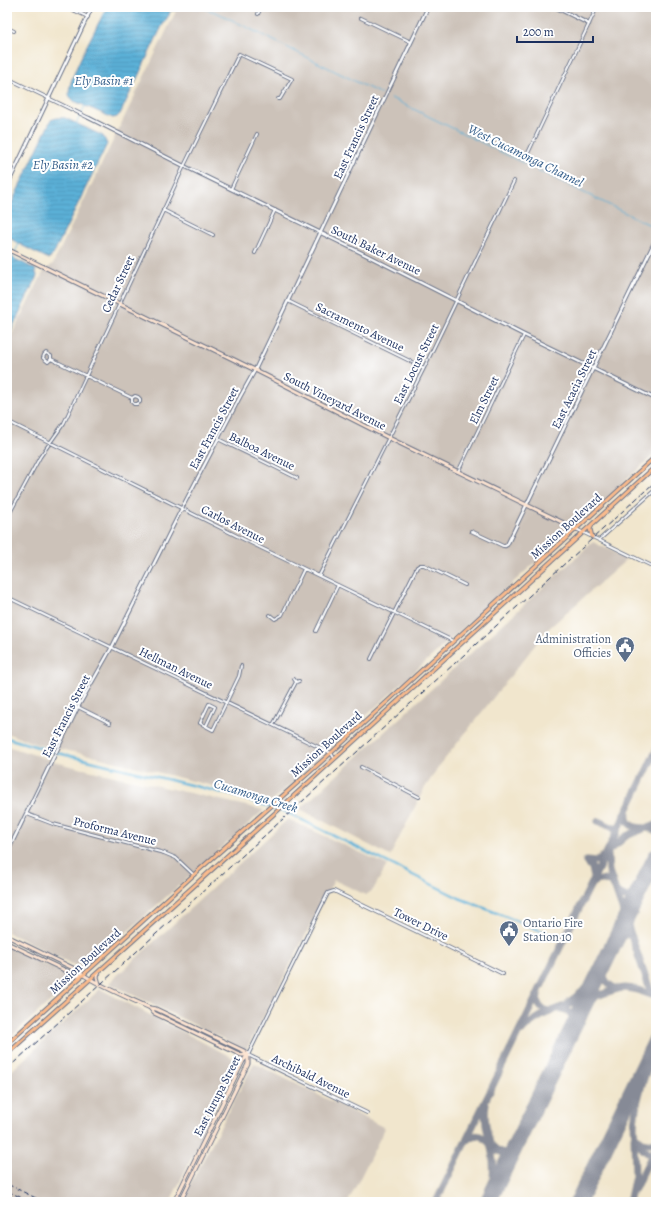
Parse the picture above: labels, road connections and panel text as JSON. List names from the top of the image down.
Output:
{
  "streets": {
    "main road": [
      "South Vineyard Avenue",
      "Mission Boulevard",
      "Archibald Avenue",
      "East Jurupa Street"
    ],
    "street": [
      "East Francis Street",
      "South Baker Avenue",
      "Cedar Street",
      "Sacramento Avenue",
      "East Locust Street",
      "East Acacia Street",
      "Elm Street",
      "Balboa Avenue",
      "Carlos Avenue",
      "Hellman Avenue",
      "Proforma Avenue",
      "Tower Drive"
    ]
  },
  "crossings": [
    ["East Francis Street", "South Baker Avenue"],
    ["East Francis Street", "Sacramento Avenue"],
    ["East Francis Street", "South Vineyard Avenue"],
    ["East Francis Street", "Balboa Avenue"],
    ["East Francis Street", "Carlos Avenue"],
    ["East Francis Street", "Hellman Avenue"],
    ["East Francis Street", "Proforma Avenue"],
    ["South Baker Avenue", "Cedar Street"],
    ["South Baker Avenue", "East Locust Street"],
    ["South Baker Avenue", "East Acacia Street"],
    ["South Baker Avenue", "Elm Street"],
    ["Cedar Street", "South Vineyard Avenue"],
    ["Cedar Street", "Carlos Avenue"],
    ["Sacramento Avenue", "East Locust Street"],
    ["East Locust Street", "South Vineyard Avenue"],
    ["East Locust Street", "Carlos Avenue"],
    ["East Acacia Street", "South Vineyard Avenue"],
    ["Elm Street", "South Vineyard Avenue"],
    ["South Vineyard Avenue", "Mission Boulevard"],
    ["Carlos Avenue", "Mission Boulevard"],
    ["Mission Boulevard", "Hellman Avenue"],
    ["Mission Boulevard", "Proforma Avenue"],
    ["Mission Boulevard", "Archibald Avenue"],
    ["Tower Drive", "Archibald Avenue"],
    ["Tower Drive", "East Jurupa Street"],
    ["Archibald Avenue", "East Jurupa Street"]
  ],
  "water": [
    "Ely Basin #1",
    "West Cucamonga Channel",
    "Ely Basin #2",
    "Cucamonga Creek"
  ],
  "places": {
    "public building": ["Administration Officies", "Ontario Fire Station 10"]
  },
  "scale_bar": "200 m"
}
